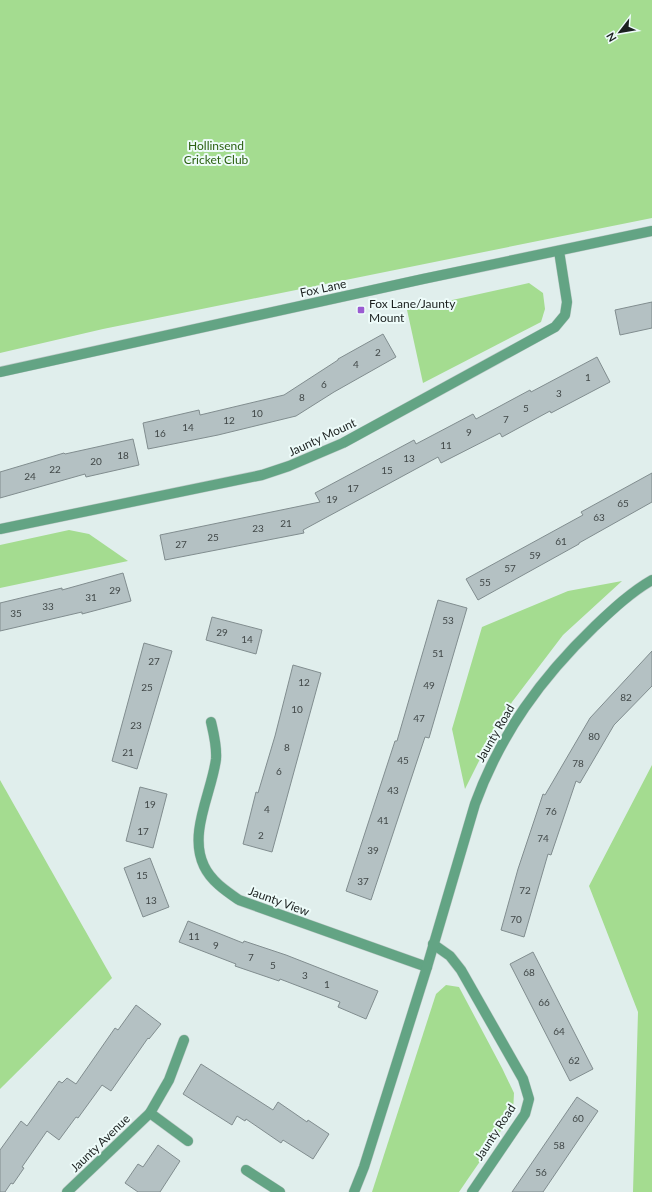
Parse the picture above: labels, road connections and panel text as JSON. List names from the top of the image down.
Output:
{
  "streets": {
    "street": [
      "Fox Lane",
      "Jaunty Mount",
      "Jaunty Road",
      "Jaunty View",
      "Jaunty Avenue"
    ]
  },
  "crossings": [
    ["Fox Lane", "Jaunty Mount"],
    ["Jaunty Road", "Jaunty View"]
  ],
  "parks": ["Hollinsend Cricket Club"],
  "places": {
    "transit": ["Fox Lane/Jaunty Mount"]
  },
  "house_numbers": [
    "2",
    "4",
    "1",
    "6",
    "3",
    "8",
    "5",
    "10",
    "7",
    "12",
    "14",
    "9",
    "16",
    "11",
    "18",
    "13",
    "20",
    "22",
    "15",
    "24",
    "17",
    "19",
    "65",
    "63",
    "21",
    "23",
    "25",
    "61",
    "27",
    "59",
    "57",
    "55",
    "29",
    "31",
    "33",
    "35",
    "53",
    "29",
    "14",
    "51",
    "27",
    "12",
    "49",
    "25",
    "82",
    "10",
    "47",
    "23",
    "80",
    "8",
    "21",
    "45",
    "78",
    "6",
    "43",
    "19",
    "4",
    "76",
    "41",
    "17",
    "2",
    "74",
    "39",
    "15",
    "37",
    "72",
    "13",
    "70",
    "11",
    "9",
    "7",
    "5",
    "68",
    "3",
    "1",
    "66",
    "64",
    "62",
    "60",
    "58",
    "56"
  ],
  "north": "bottom left"
}
